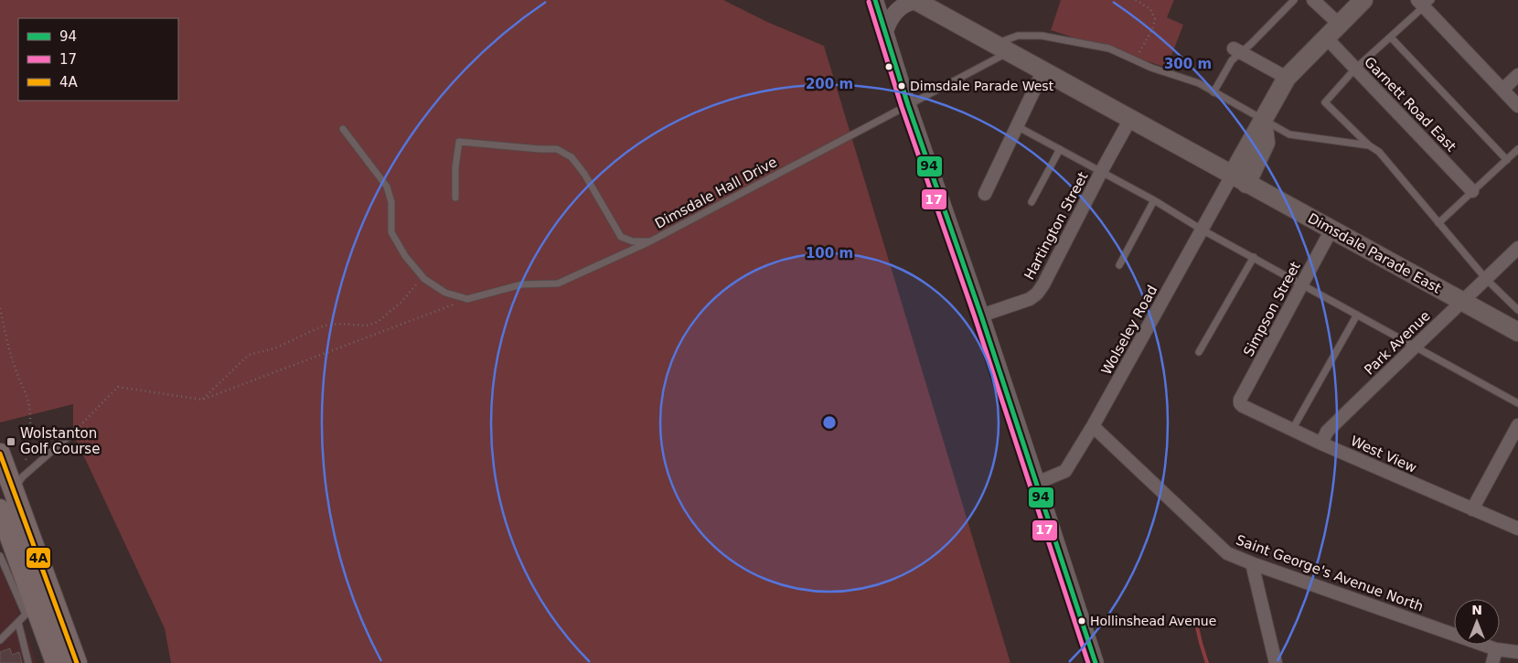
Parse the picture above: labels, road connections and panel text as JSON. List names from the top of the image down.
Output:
{
  "streets": {
    "main road": ["Dimsdale Parade East"],
    "street": [
      "Garnett Road East",
      "Hartington Street",
      "Simpson Street",
      "Wolseley Road",
      "Park Avenue",
      "West View",
      "Saint George's Avenue North"
    ],
    "lane": ["Dimsdale Hall Drive"]
  },
  "crossings": [
    ["Dimsdale Parade East", "Simpson Street"],
    ["Dimsdale Parade East", "Wolseley Road"],
    ["Dimsdale Parade East", "Park Avenue"],
    ["Simpson Street", "West View"],
    ["Wolseley Road", "Saint George's Avenue North"],
    ["Park Avenue", "West View"]
  ],
  "places": {
    "other": ["Dimsdale Parade West", "Hollinshead Avenue"],
    "transit": ["Wolstanton Golf Course"]
  },
  "lines": ["transit line 94", "transit line 17", "transit line 4A"],
  "legend": ["94", "17", "4A"],
  "north": "top",
  "rings": ["300 m", "200 m", "100 m"]
}
